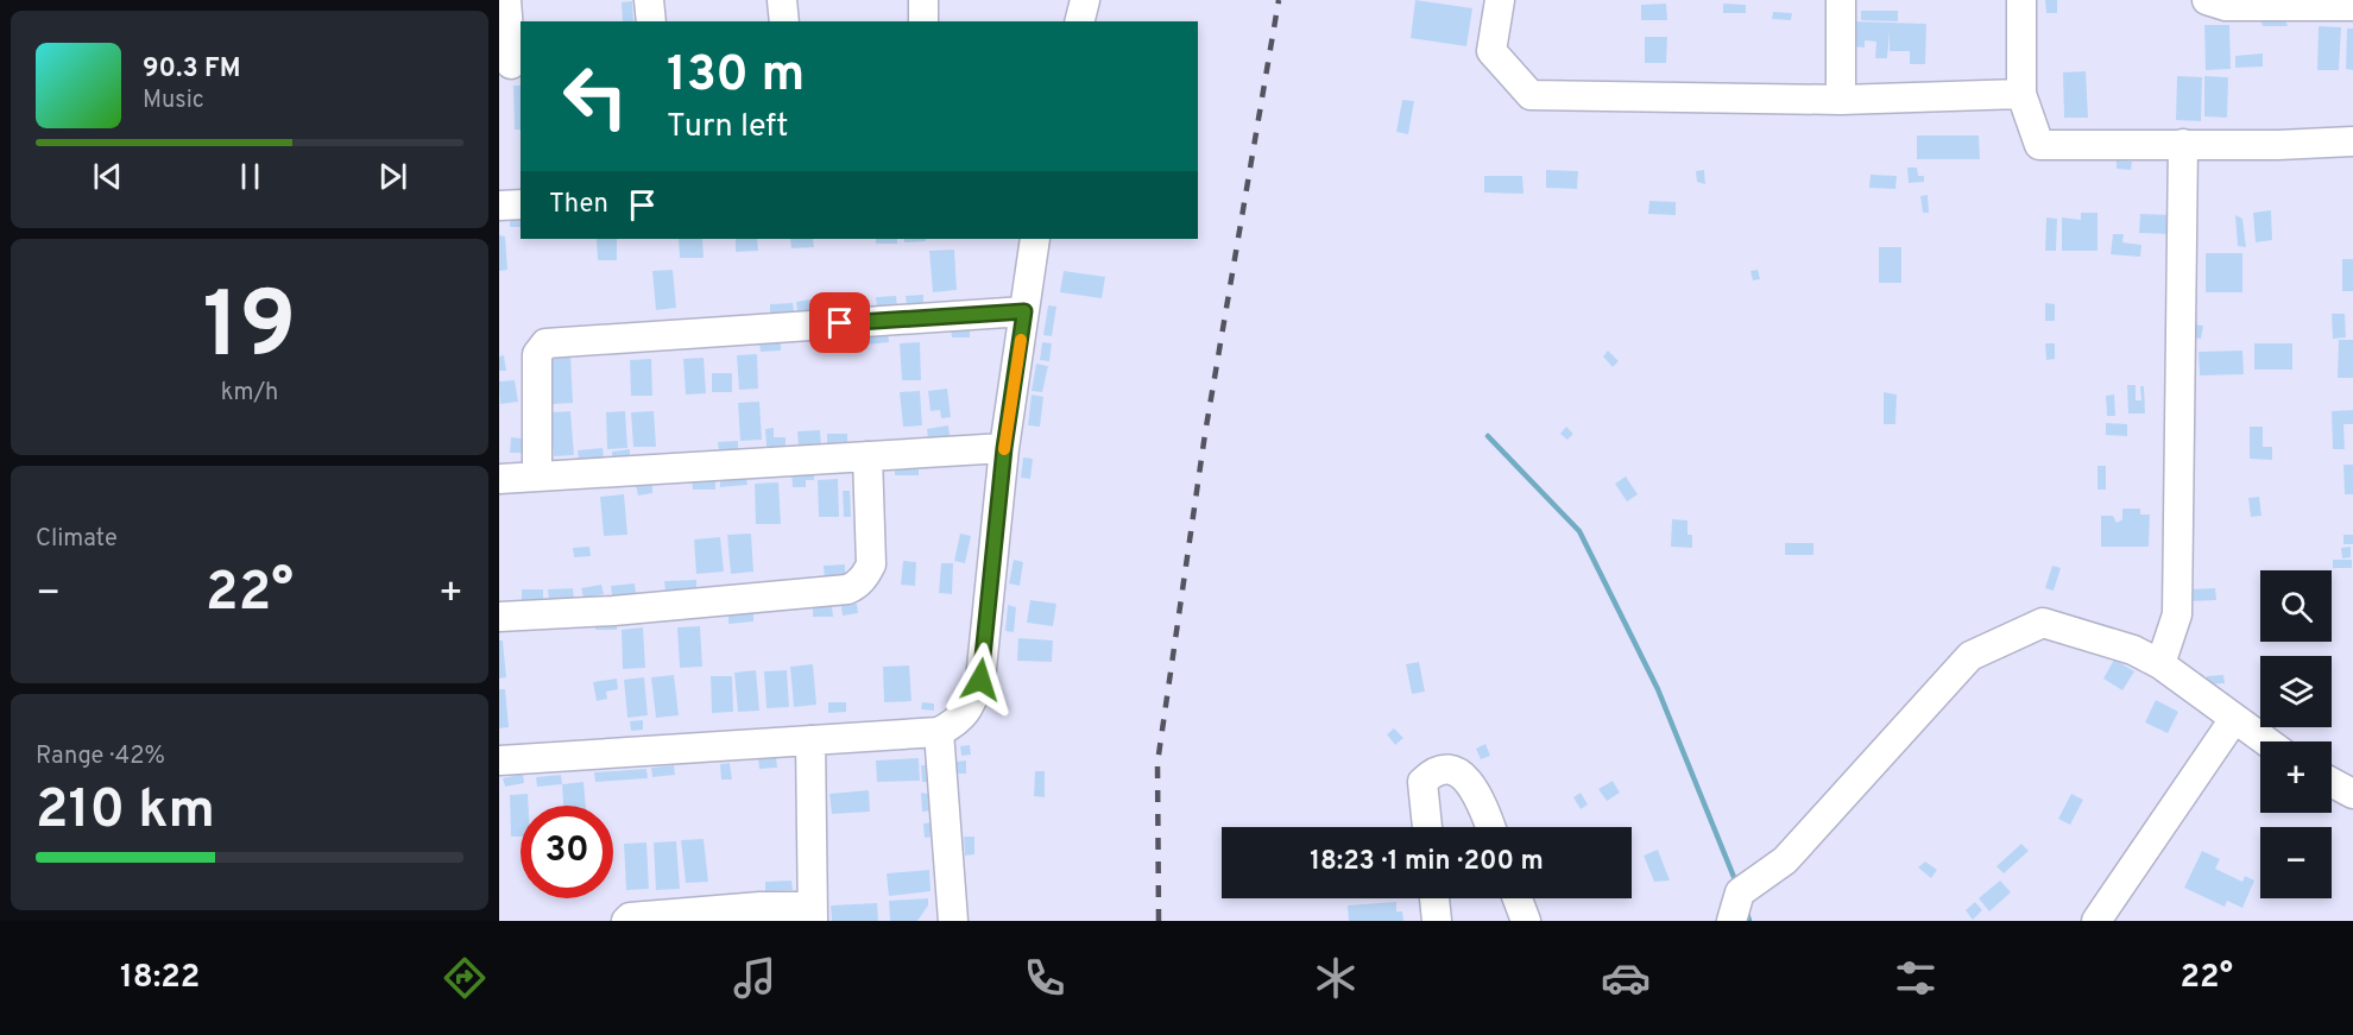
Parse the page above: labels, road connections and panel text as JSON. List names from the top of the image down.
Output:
{
  "page": {
    "turn": ["130 m", "Turn left"],
    "song": ["90.3 FM", "Music"],
    "then": "Then",
    "tile": [
      ["19", "km/h"],
      "Climate",
      ["Range · 42%", "210 km"]
    ],
    "heat": ["−", "22°", "+"],
    "map_buttons": ["+", "−"],
    "limit": "30",
    "trip": "18:23 · 1 min · 200 m",
    "tabs": ["18:22", "22°"]
  }
}
